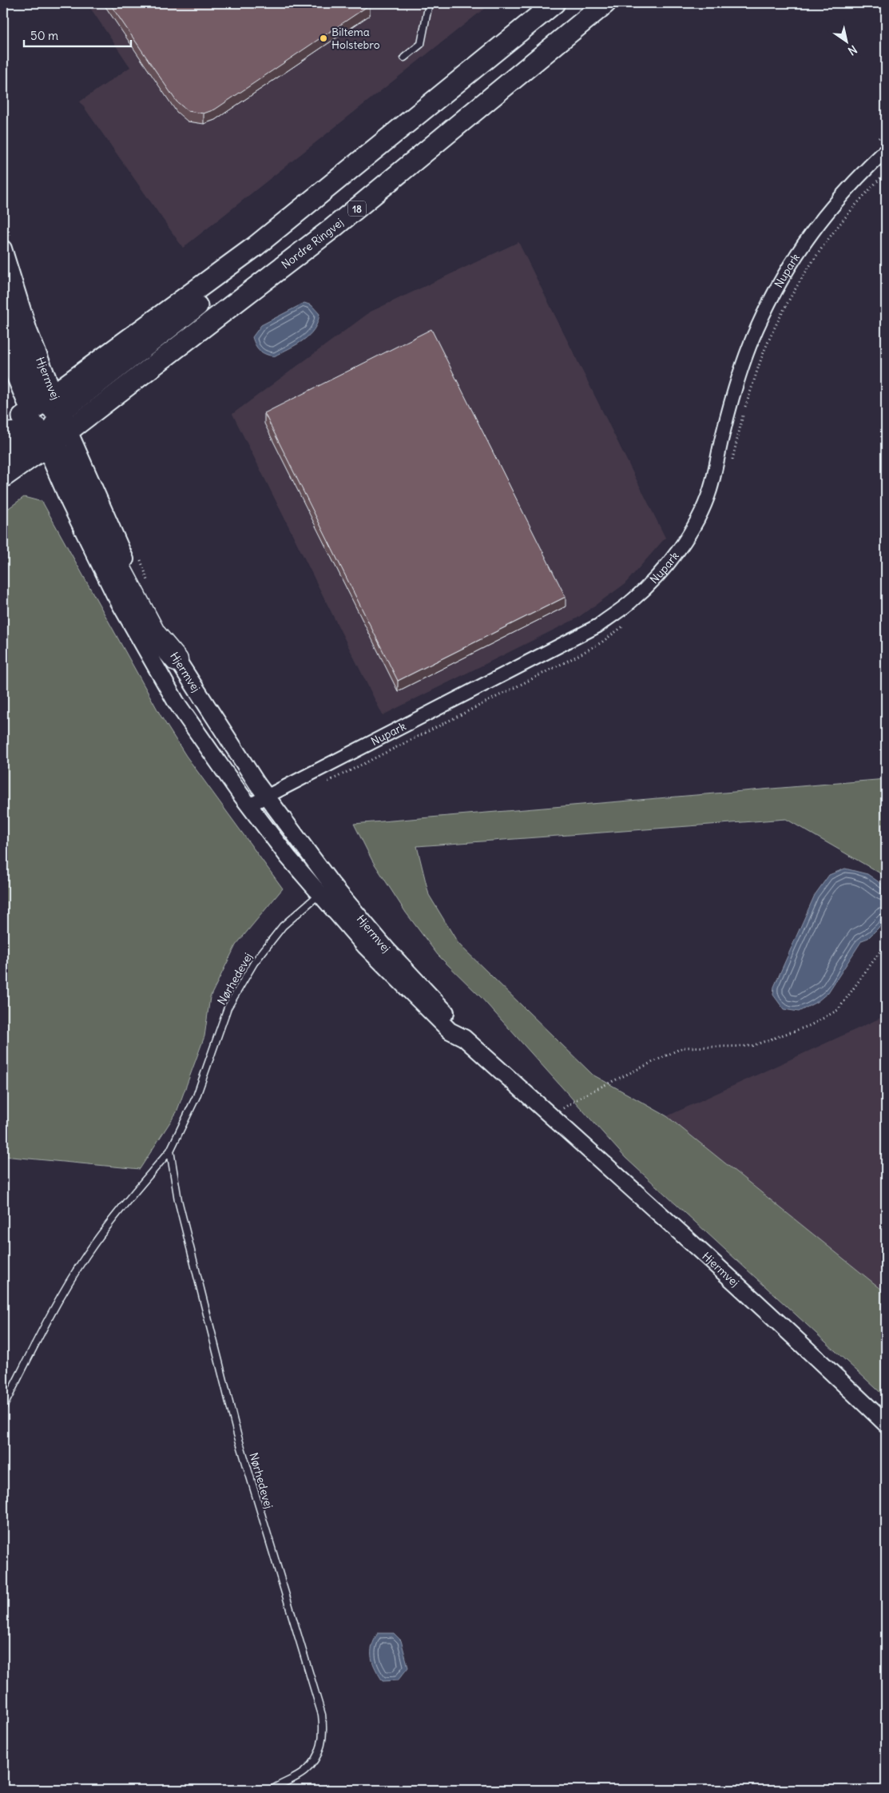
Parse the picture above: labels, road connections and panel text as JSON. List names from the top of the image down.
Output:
{
  "streets": {
    "highway": ["18"],
    "main road": ["Nordre Ringvej"],
    "street": ["Nupark", "Hjermvej"],
    "lane": ["Nørhedevej"]
  },
  "crossings": [
    ["18", "Nordre Ringvej"],
    ["18", "Hjermvej"],
    ["Nordre Ringvej", "Hjermvej"],
    ["Nupark", "Hjermvej"],
    ["Hjermvej", "Nørhedevej"]
  ],
  "places": ["Biltema Holstebro"],
  "scale_bar": "50 m",
  "north": "bottom right"
}
